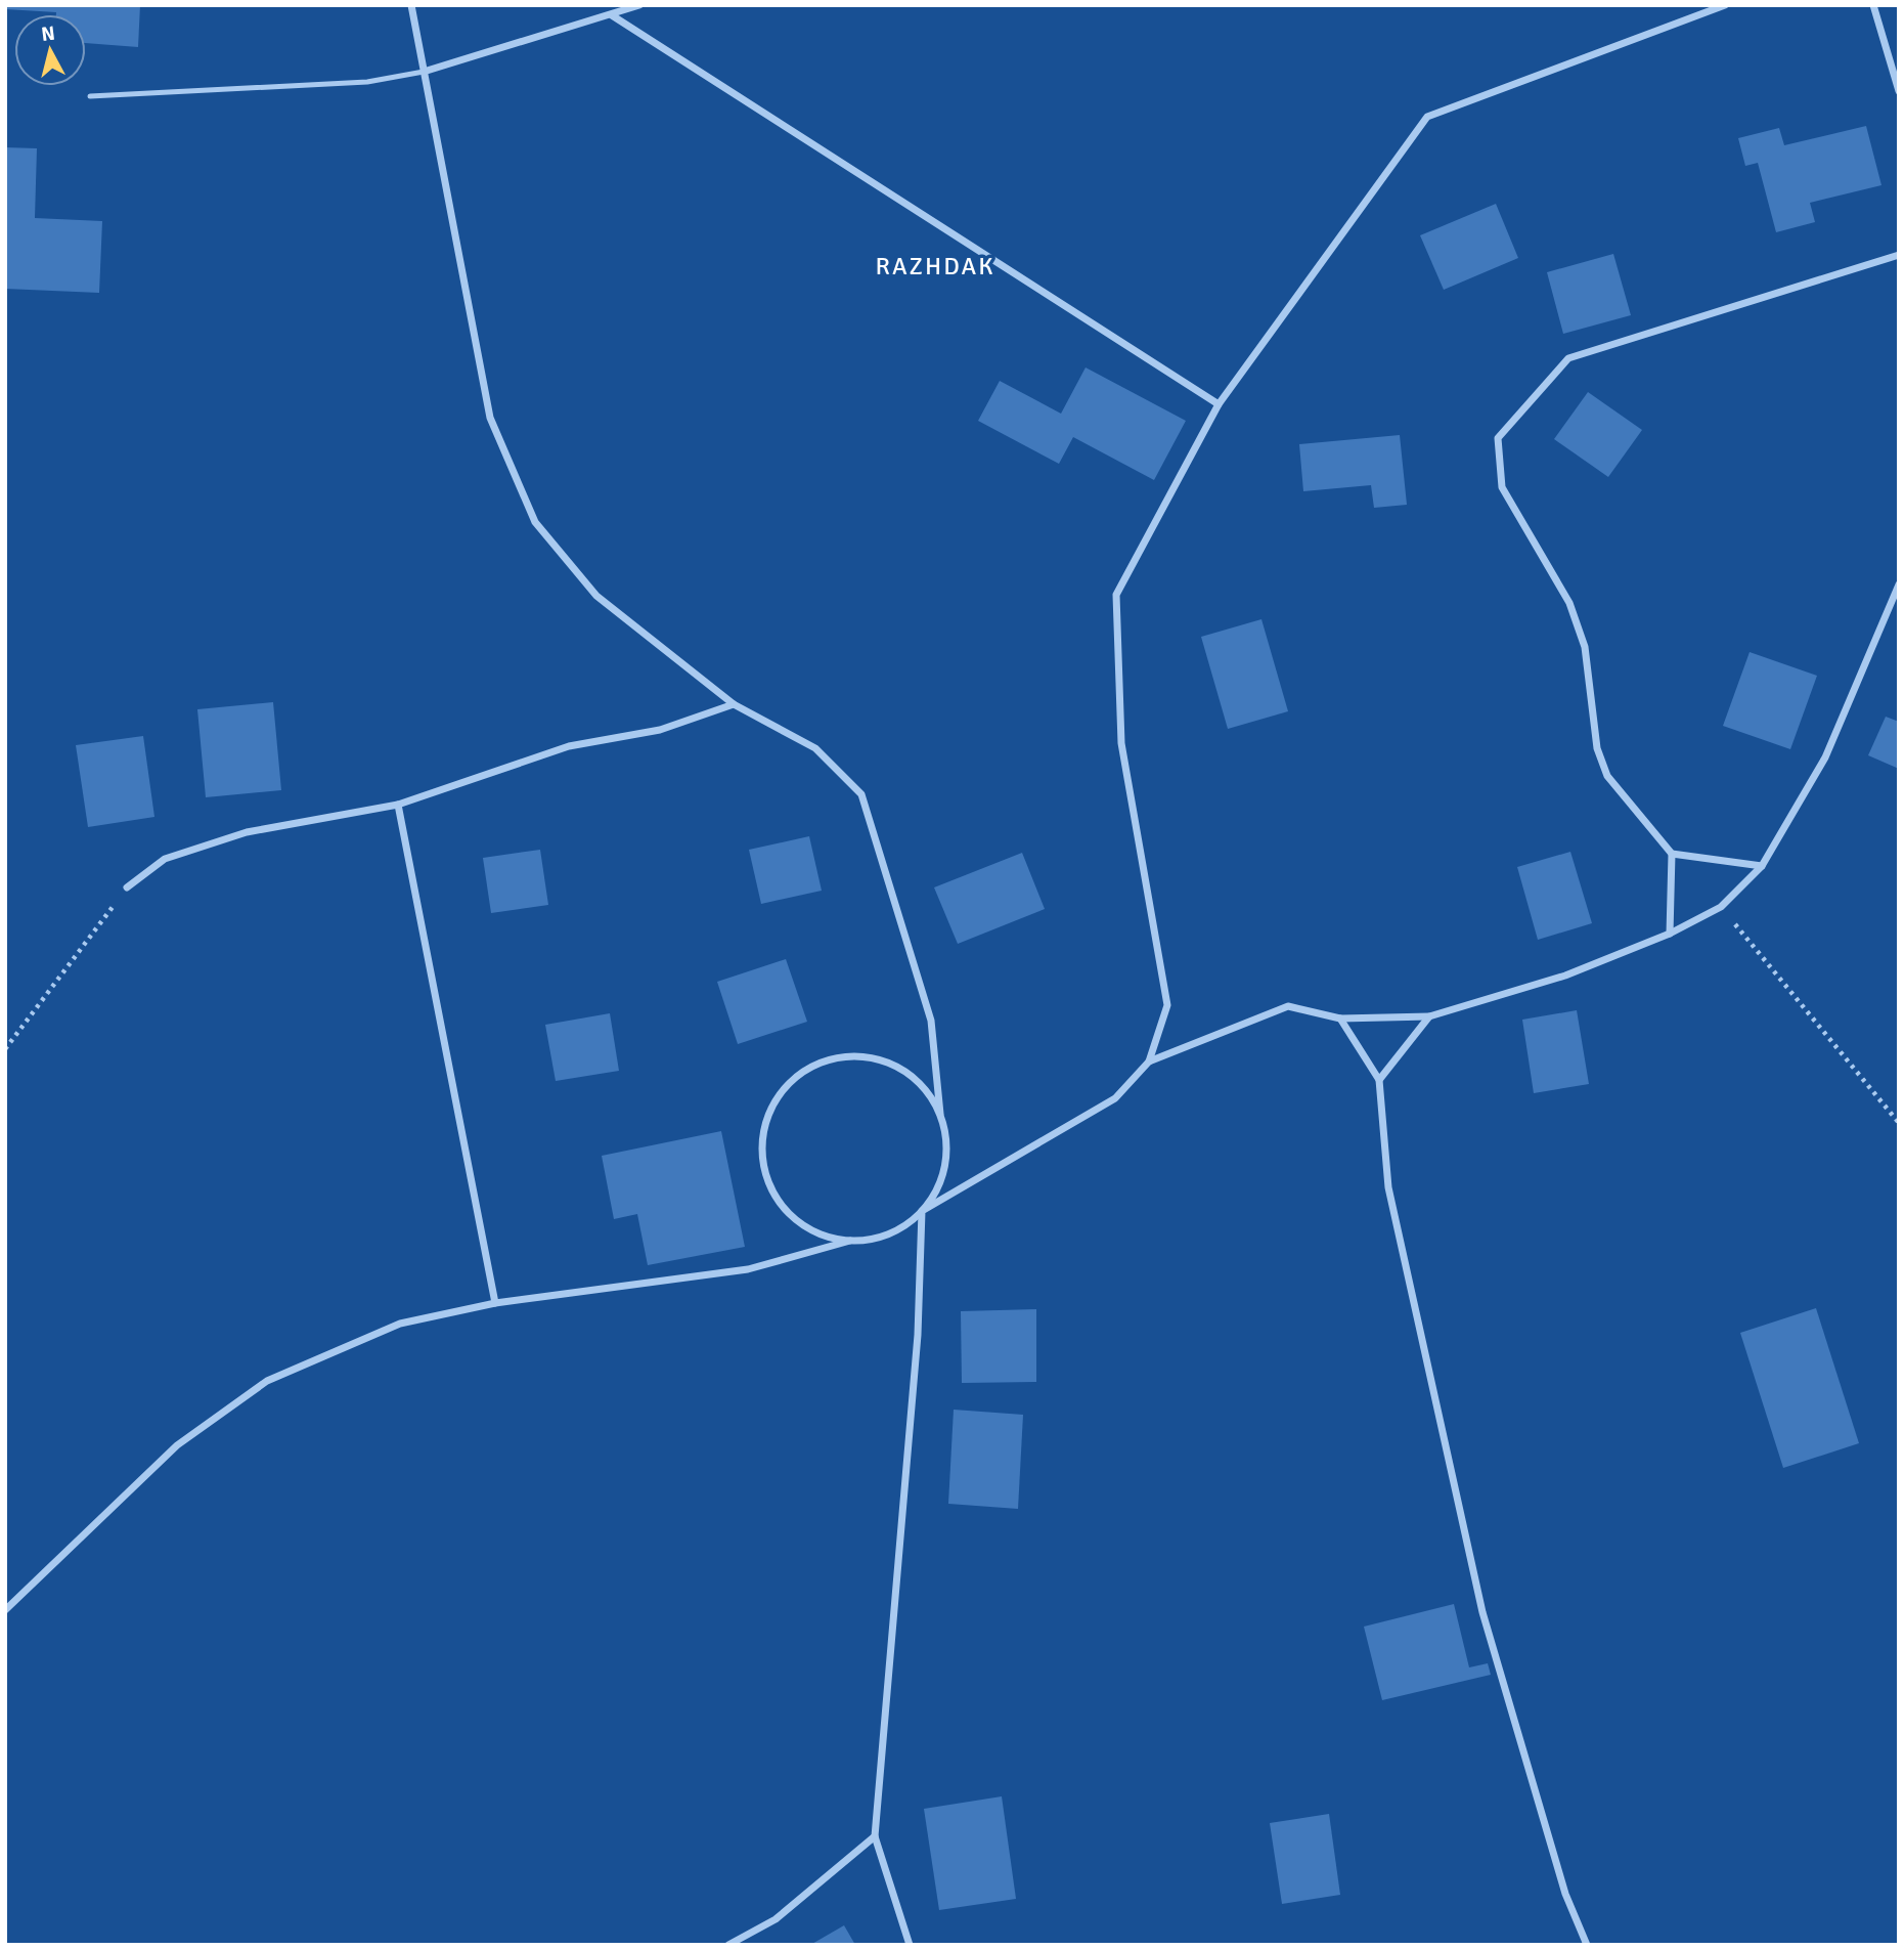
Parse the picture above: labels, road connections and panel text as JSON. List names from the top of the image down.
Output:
{
  "districts": ["RAZHDAK"],
  "north": "top"
}
